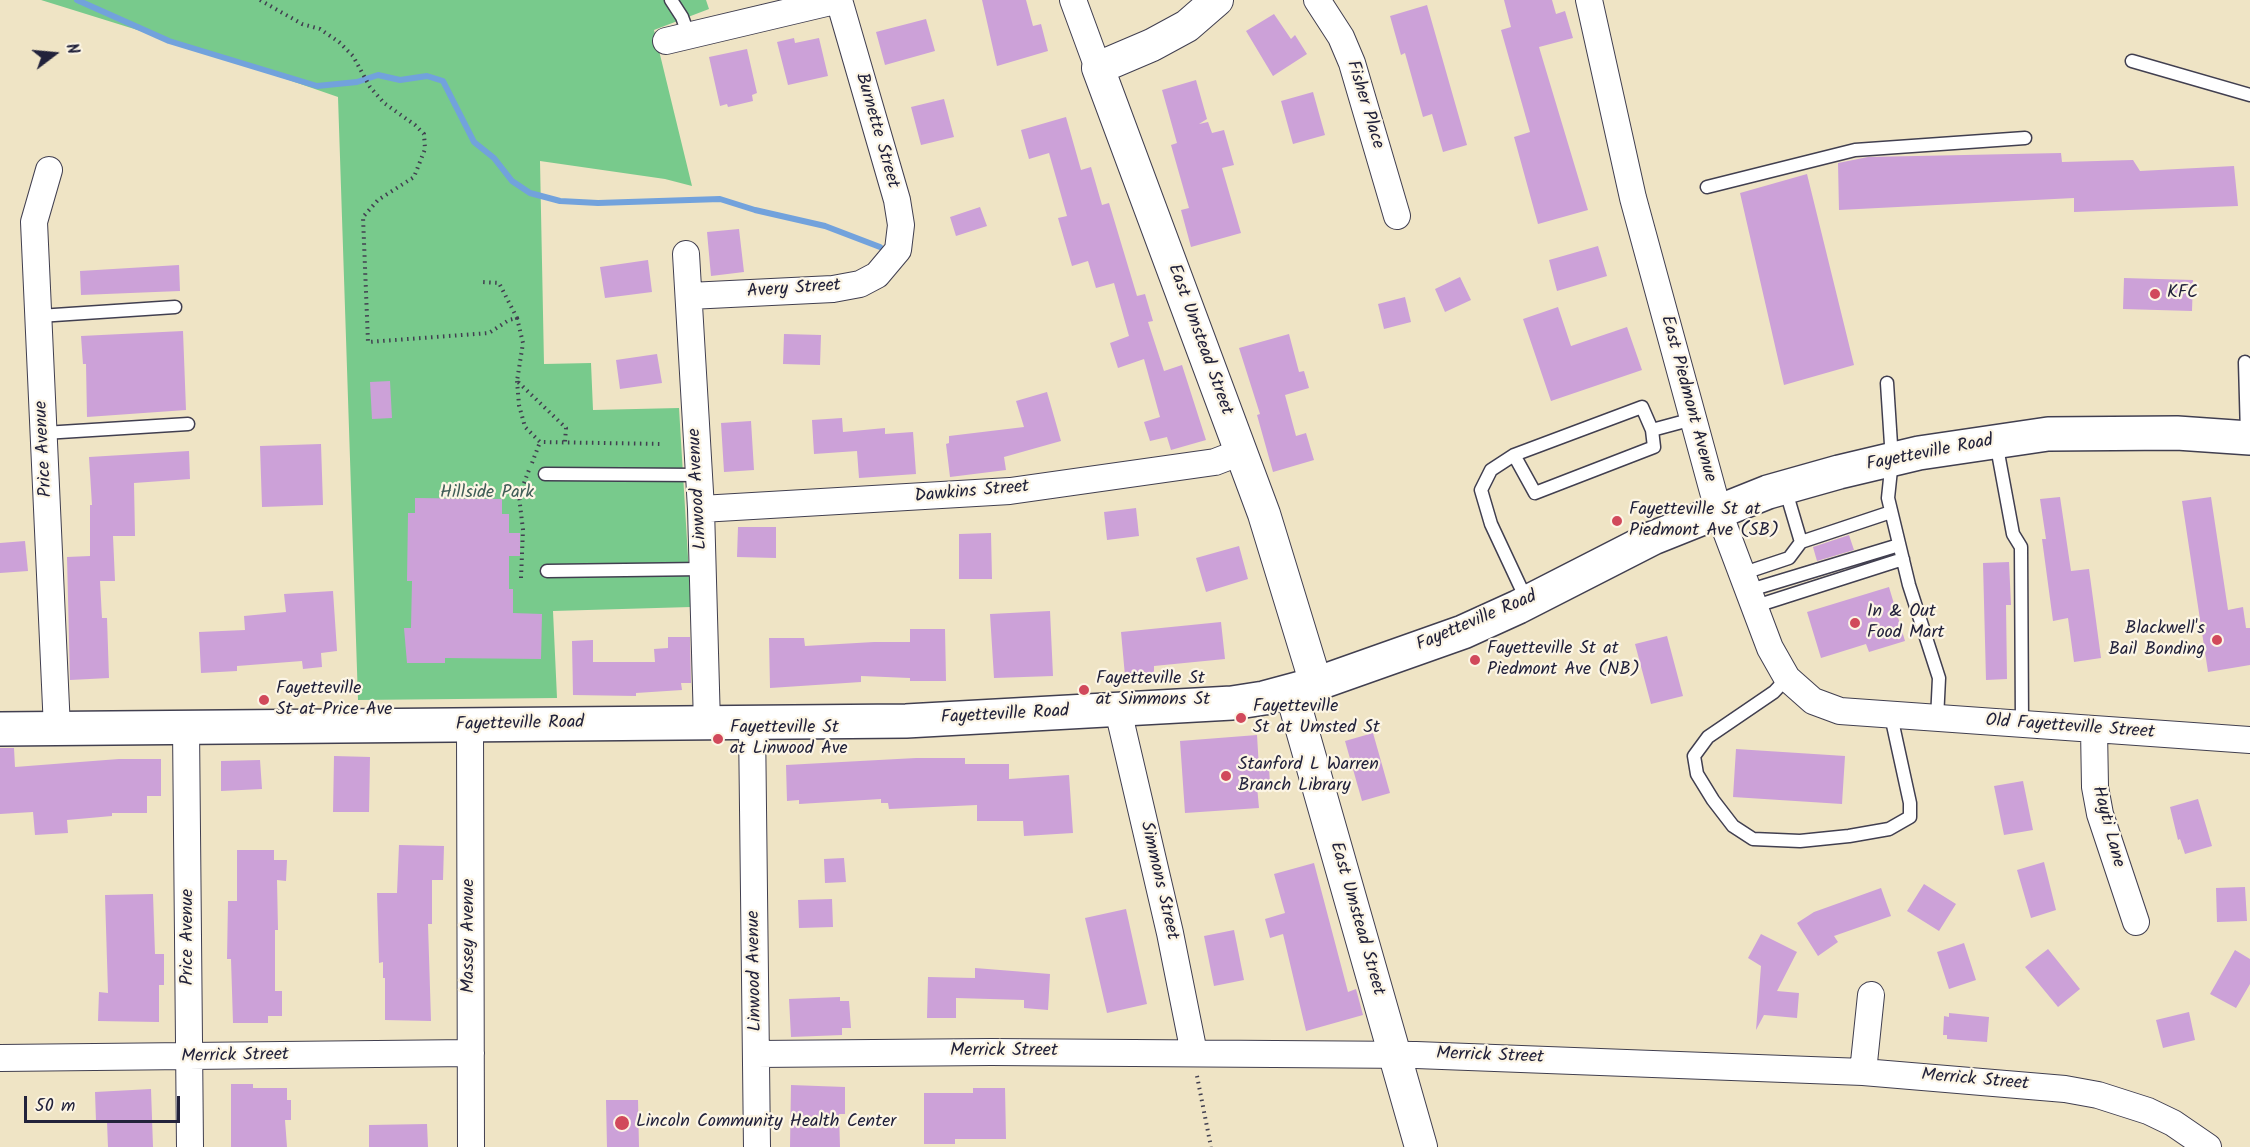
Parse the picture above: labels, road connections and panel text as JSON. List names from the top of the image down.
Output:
{
  "streets": {
    "main road": ["Fayetteville Road"],
    "street": [
      "Fisher Place",
      "Burnette Street",
      "Avery Street",
      "East Umstead Street",
      "East Piedmont Avenue",
      "Price Avenue",
      "Linwood Avenue",
      "Dawkins Street",
      "Old Fayetteville Street",
      "Hayti Lane",
      "Simmons Street",
      "Massey Avenue",
      "Merrick Street"
    ]
  },
  "crossings": [
    ["Burnette Street", "Avery Street"],
    ["Avery Street", "Linwood Avenue"],
    ["East Umstead Street", "Fayetteville Road"],
    ["East Umstead Street", "Dawkins Street"],
    ["East Umstead Street", "Merrick Street"],
    ["East Piedmont Avenue", "Fayetteville Road"],
    ["East Piedmont Avenue", "Old Fayetteville Street"],
    ["Price Avenue", "Fayetteville Road"],
    ["Price Avenue", "Merrick Street"],
    ["Fayetteville Road", "Linwood Avenue"],
    ["Fayetteville Road", "Simmons Street"],
    ["Fayetteville Road", "Massey Avenue"],
    ["Linwood Avenue", "Dawkins Street"],
    ["Linwood Avenue", "Merrick Street"],
    ["Old Fayetteville Street", "Hayti Lane"],
    ["Simmons Street", "Merrick Street"],
    ["Massey Avenue", "Merrick Street"]
  ],
  "parks": ["Hillside Park"],
  "places": [
    "KFC",
    "Fayetteville St at Piedmont Ave (SB)",
    "In & Out Food Mart",
    "Blackwell's Bail Bonding",
    "Fayetteville St at Piedmont Ave (NB)",
    "Fayetteville St at Simmons St",
    "Fayetteville St at Price Ave",
    "Fayetteville St at Umsted St",
    "Fayetteville St at Linwood Ave",
    "Stanford L Warren Branch Library",
    "Lincoln Community Health Center"
  ],
  "scale_bar": "50 m",
  "north": "right"
}
